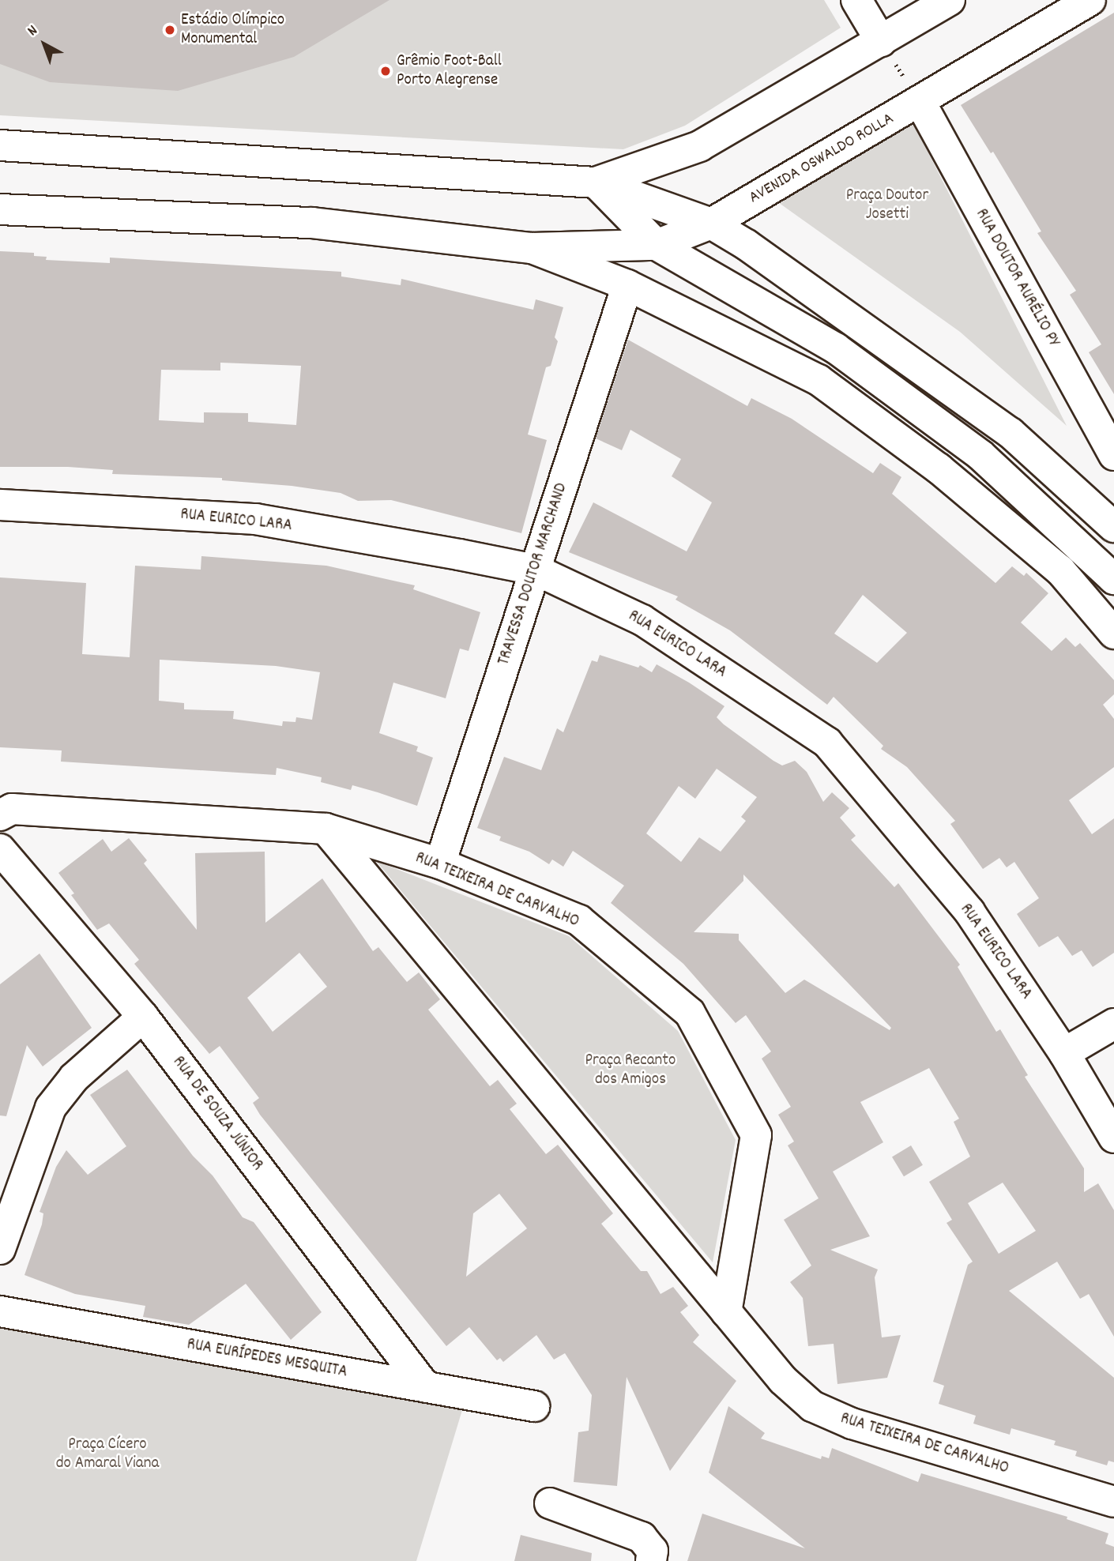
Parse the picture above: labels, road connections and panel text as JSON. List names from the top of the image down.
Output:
{
  "streets": {
    "street": [
      "AVENIDA OSWALDO ROLLA",
      "RUA DOUTOR AURÉLIO PY",
      "RUA EURICO LARA",
      "TRAVESSA DOUTOR MARCHAND",
      "RUA TEIXEIRA DE CARVALHO",
      "RUA DE SOUZA JÚNIOR",
      "RUA EURÍPEDES MESQUITA"
    ]
  },
  "crossings": [
    ["AVENIDA OSWALDO ROLLA", "RUA DOUTOR AURÉLIO PY"],
    ["RUA EURICO LARA", "TRAVESSA DOUTOR MARCHAND"],
    ["TRAVESSA DOUTOR MARCHAND", "RUA TEIXEIRA DE CARVALHO"],
    ["RUA DE SOUZA JÚNIOR", "RUA EURÍPEDES MESQUITA"]
  ],
  "parks": ["Praça Doutor Josetti", "Praça Recanto dos Amigos", "Praça Cícero do Amaral Viana"],
  "places": ["Estádio Olímpico Monumental", "Grêmio Foot-Ball Porto Alegrense"],
  "north": "top left"
}
